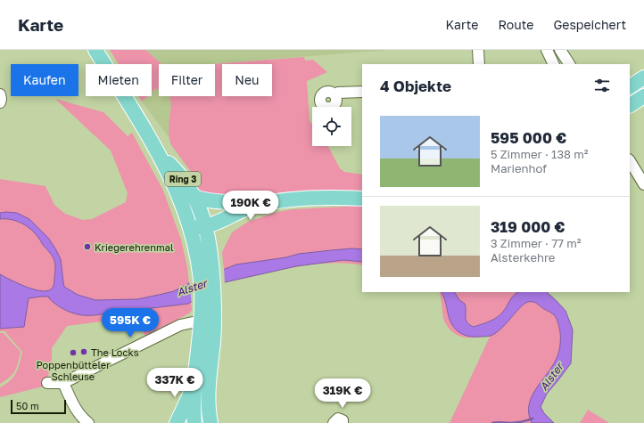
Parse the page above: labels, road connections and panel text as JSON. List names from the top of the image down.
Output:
{
  "streets": {
    "main road": ["Ring 3"]
  },
  "water": ["Alster"],
  "places": ["Kriegerehrenmal", "The Locks", "Poppenbütteler Schleuse"],
  "scale_bar": "50 m",
  "page": {
    "header": "Karte",
    "nav": ["Karte", "Route", "Gespeichert"],
    "chip": [
      "Kaufen",
      "Mieten",
      "Filter",
      "Neu"
    ],
    "heading": "4 Objekte",
    "list": [
      {
        "name": "595 000 €",
        "note": "5 Zimmer · 138 m² · Marienhof"
      },
      {
        "name": "319 000 €",
        "note": "3 Zimmer · 77 m² · Alsterkehre"
      }
    ],
    "price": [
      "190K €",
      "595K €",
      "337K €",
      "319K €"
    ],
    "scale": "50 m"
  }
}
